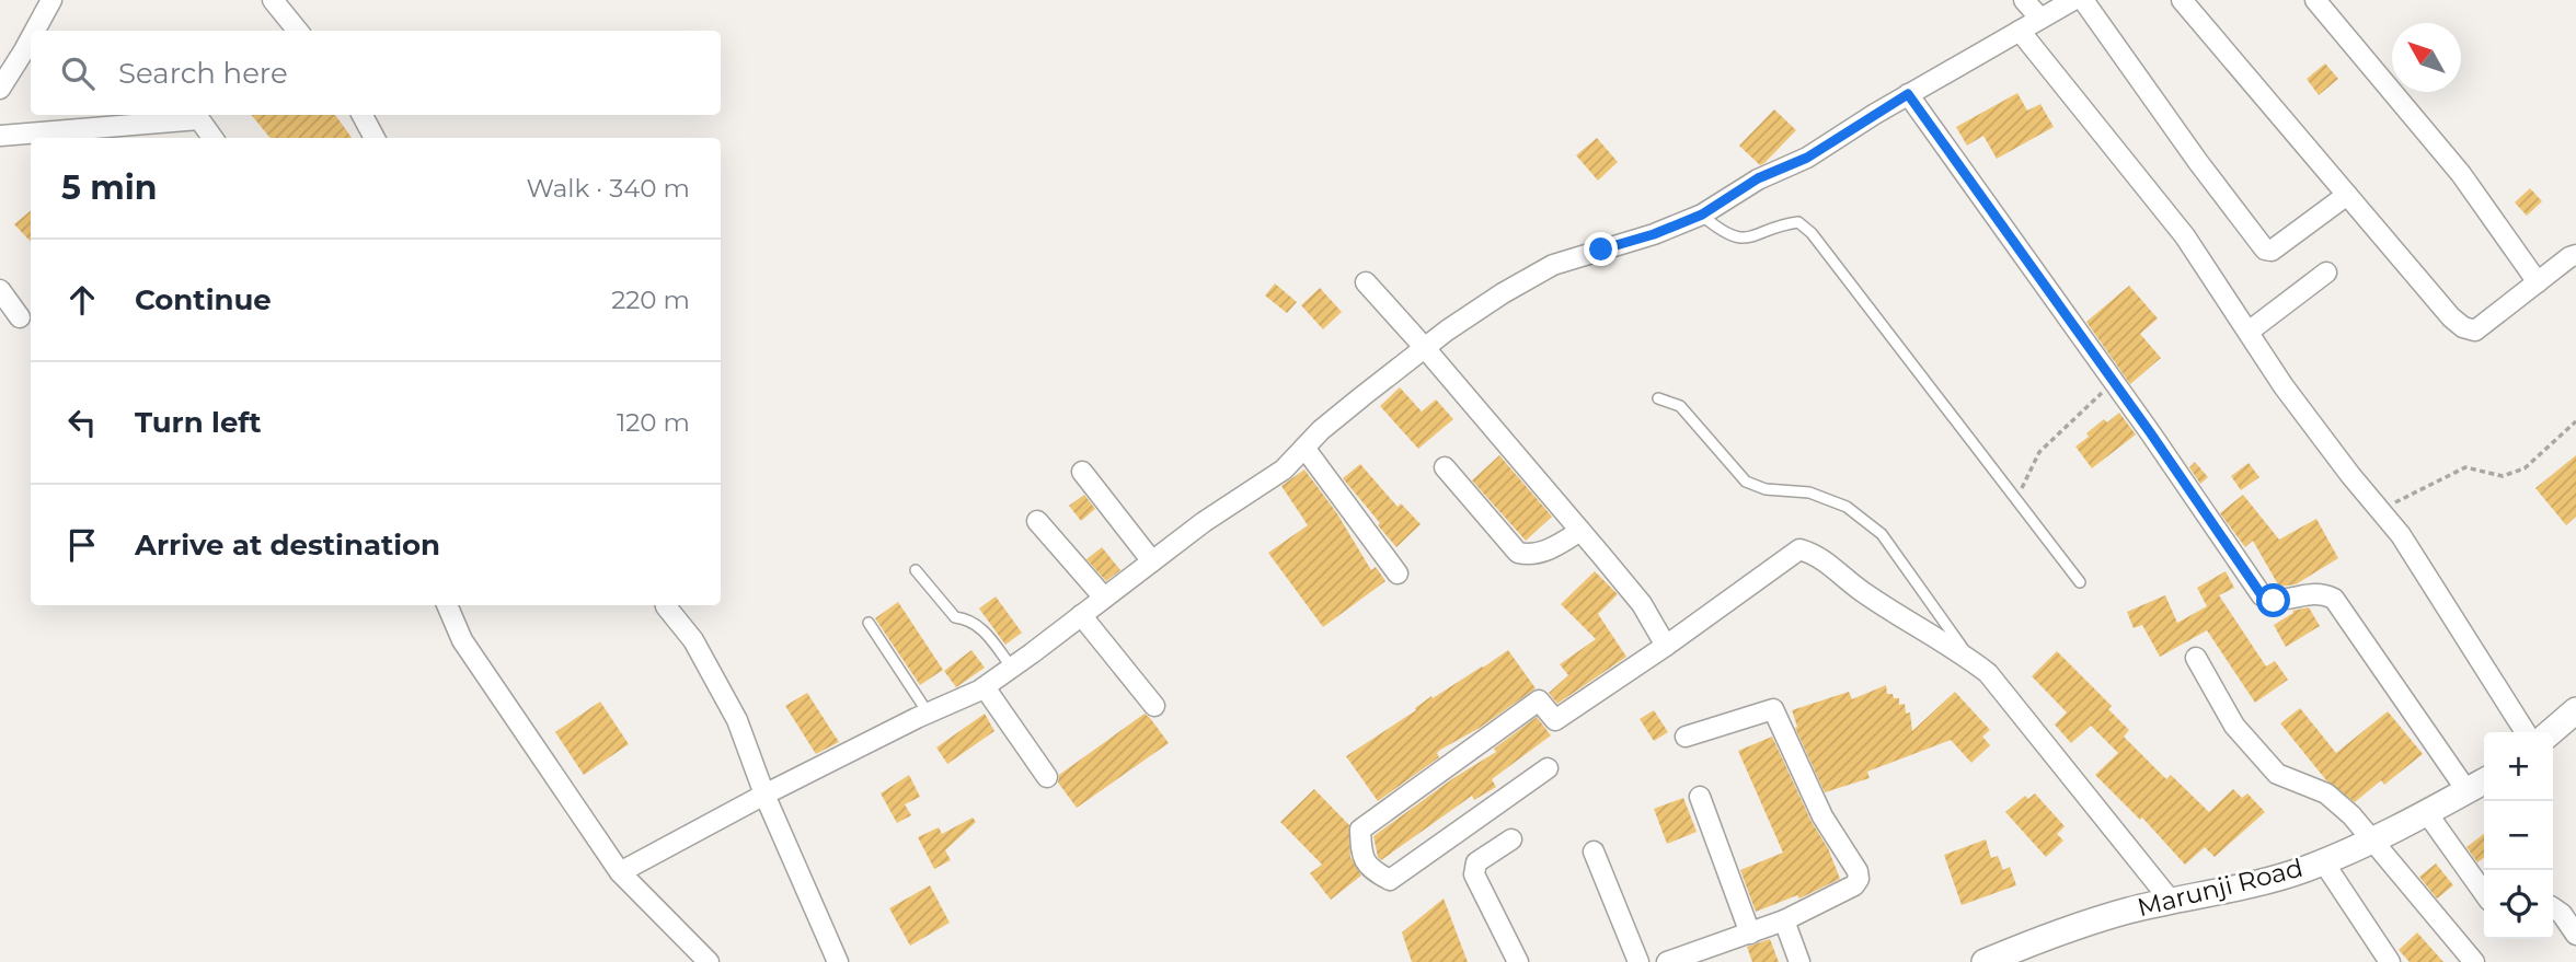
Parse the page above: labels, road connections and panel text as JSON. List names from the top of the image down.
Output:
{
  "streets": {
    "street": ["Marunji Road"]
  },
  "north": "top left",
  "page": {
    "search": "Search here",
    "heading": ["5 min", "Walk · 340 m"],
    "list": [
      ["Continue", "220 m"],
      ["Turn left", "120 m"],
      "Arrive at destination"
    ],
    "map_buttons": ["+", "−"]
  }
}
